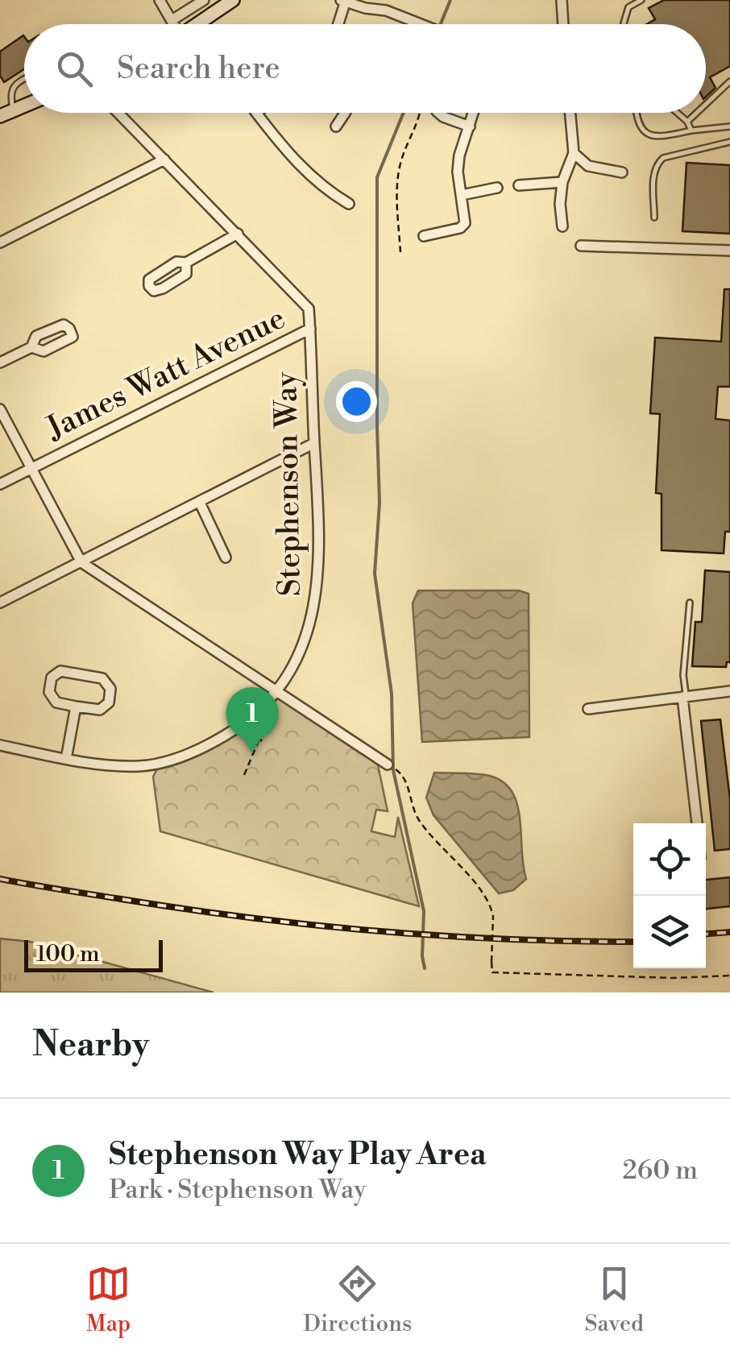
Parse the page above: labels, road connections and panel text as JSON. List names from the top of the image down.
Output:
{
  "streets": {
    "street": ["James Watt Avenue", "Stephenson Way"]
  },
  "crossings": [
    ["James Watt Avenue", "Stephenson Way"]
  ],
  "scale_bar": "100 m",
  "page": {
    "search": "Search here",
    "pins": "1",
    "scale": "100 m",
    "heading": "Nearby",
    "list": [
      {
        "mark": "1",
        "name": "Stephenson Way Play Area",
        "note": "Park · Stephenson Way",
        "value": "260 m"
      }
    ],
    "nav": ["Map", "Directions", "Saved"]
  }
}
